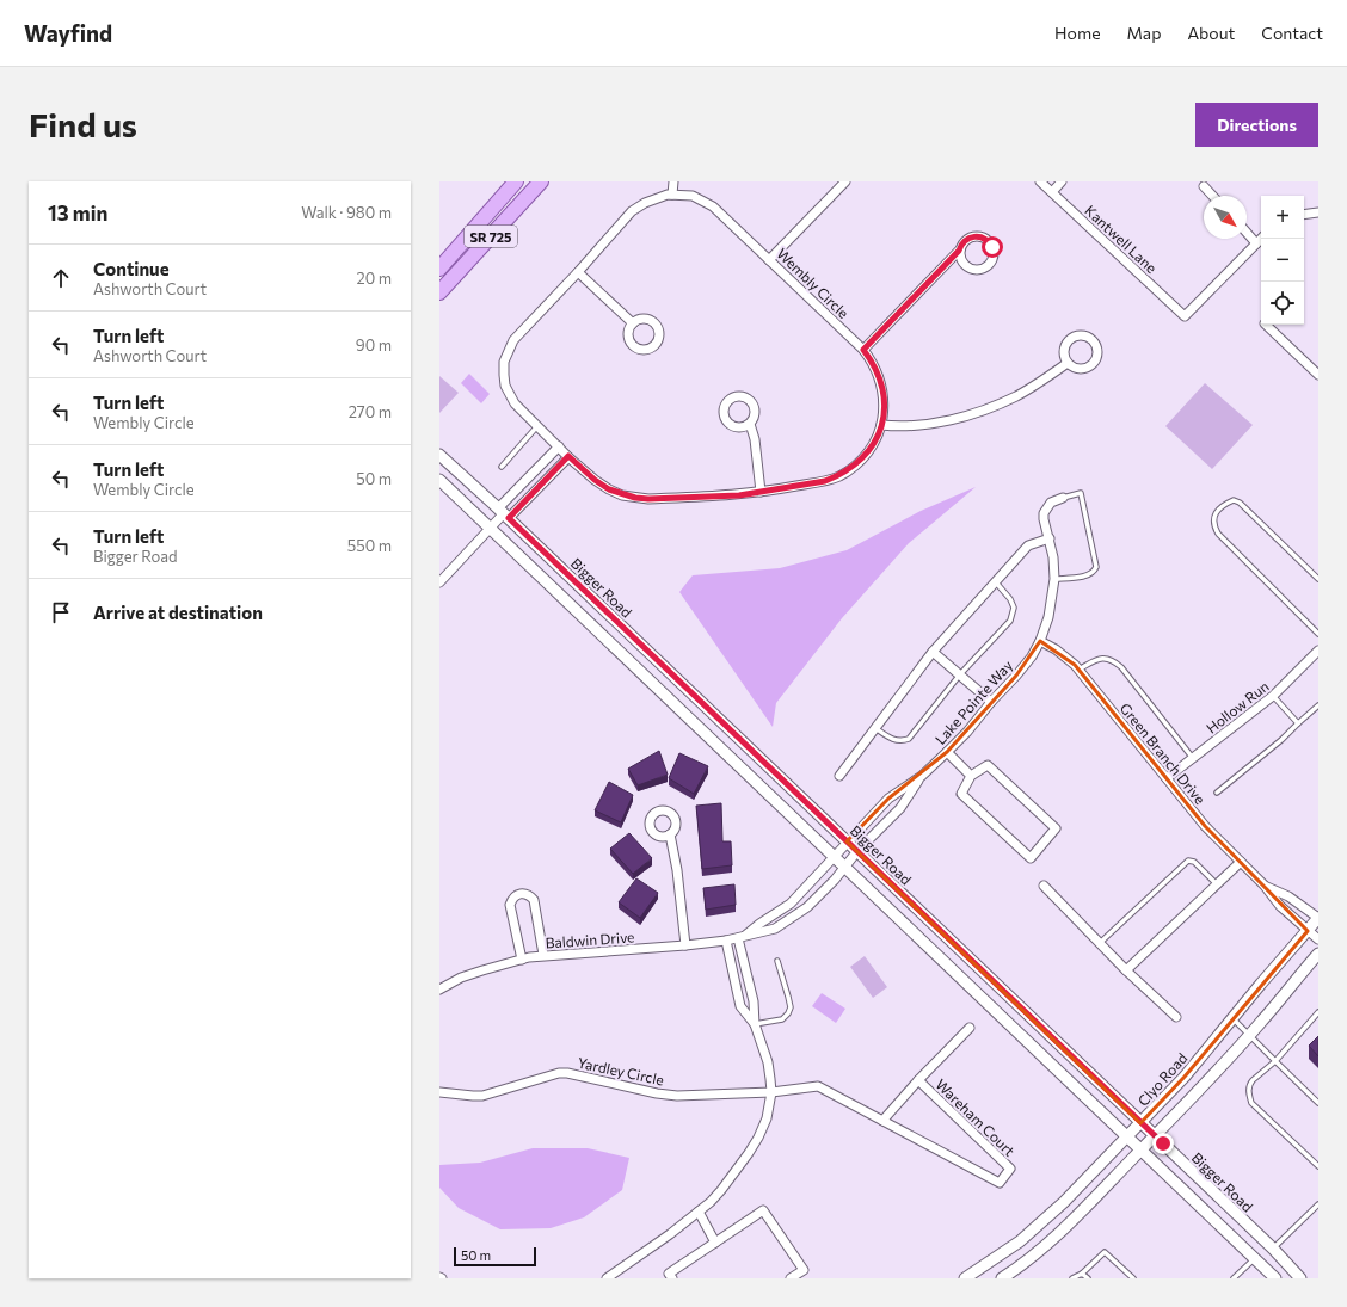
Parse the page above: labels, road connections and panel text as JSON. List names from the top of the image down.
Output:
{
  "streets": {
    "main road": ["SR 725"],
    "street": [
      "Kantwell Lane",
      "Wembly Circle",
      "Bigger Road",
      "Lake Pointe Way",
      "Hollow Run",
      "Green Branch Drive",
      "Baldwin Drive",
      "Yardley Circle",
      "Clyo Road",
      "Wareham Court"
    ]
  },
  "crossings": [
    ["Bigger Road", "Lake Pointe Way"],
    ["Bigger Road", "Baldwin Drive"],
    ["Bigger Road", "Clyo Road"],
    ["Lake Pointe Way", "Green Branch Drive"],
    ["Lake Pointe Way", "Baldwin Drive"],
    ["Hollow Run", "Green Branch Drive"],
    ["Green Branch Drive", "Clyo Road"],
    ["Yardley Circle", "Wareham Court"]
  ],
  "scale_bar": "50 m",
  "north": "bottom right",
  "page": {
    "header": "Wayfind",
    "nav": [
      "Home",
      "Map",
      "About",
      "Contact"
    ],
    "buttons": "Directions",
    "title": "Find us",
    "heading": ["13 min", "Walk · 980 m"],
    "map_buttons": ["+", "−"],
    "list": [
      ["Continue", "Ashworth Court", "20 m"],
      ["Turn left", "Ashworth Court", "90 m"],
      ["Turn left", "Wembly Circle", "270 m"],
      ["Turn left", "Wembly Circle", "50 m"],
      ["Turn left", "Bigger Road", "550 m"],
      "Arrive at destination"
    ],
    "scale": "50 m"
  }
}
